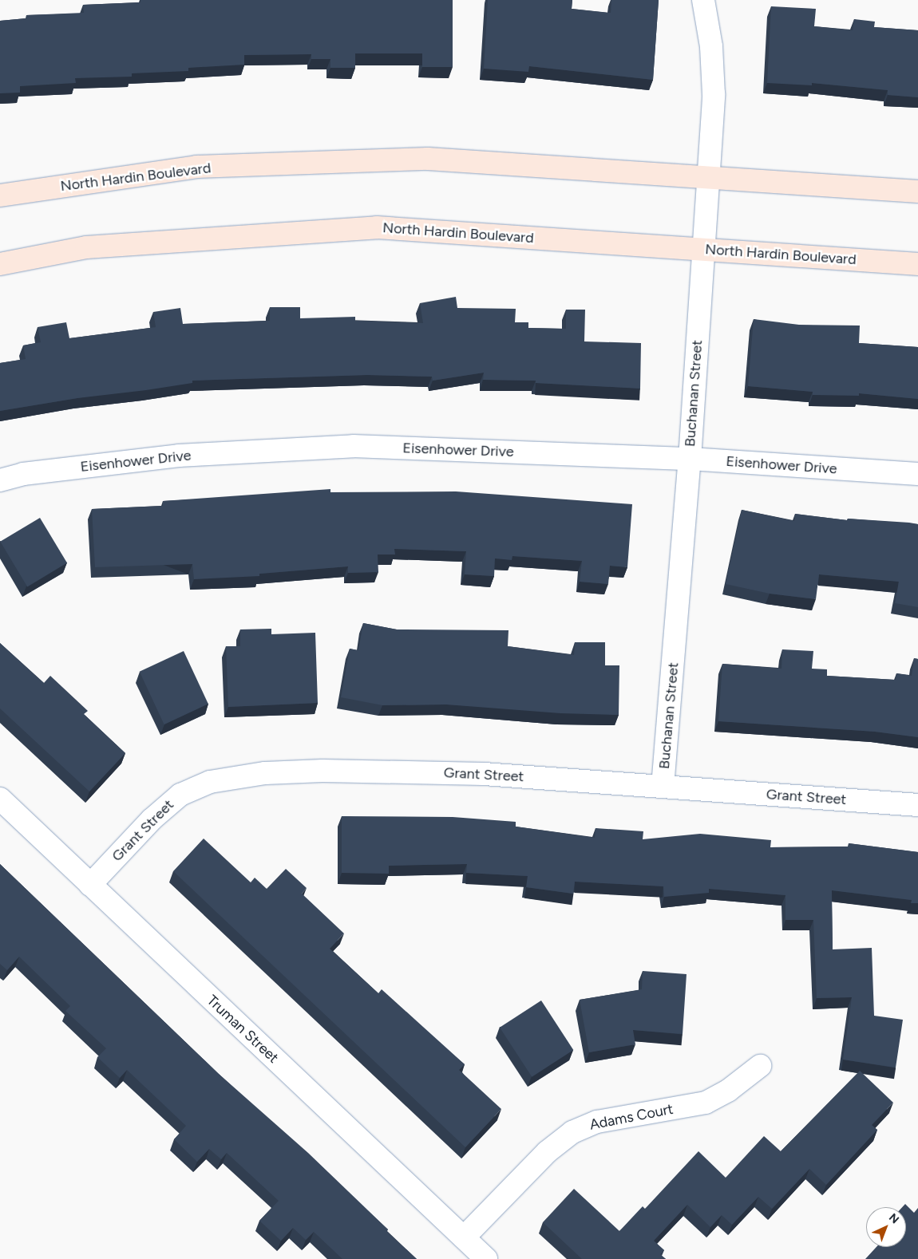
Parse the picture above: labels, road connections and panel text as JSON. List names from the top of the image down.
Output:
{
  "streets": {
    "main road": ["North Hardin Boulevard"],
    "street": [
      "Buchanan Street",
      "Eisenhower Drive",
      "Grant Street",
      "Truman Street",
      "Adams Court"
    ]
  },
  "crossings": [
    ["North Hardin Boulevard", "Buchanan Street"],
    ["Buchanan Street", "Eisenhower Drive"],
    ["Buchanan Street", "Grant Street"],
    ["Grant Street", "Truman Street"],
    ["Truman Street", "Adams Court"]
  ],
  "north": "top right"
}
